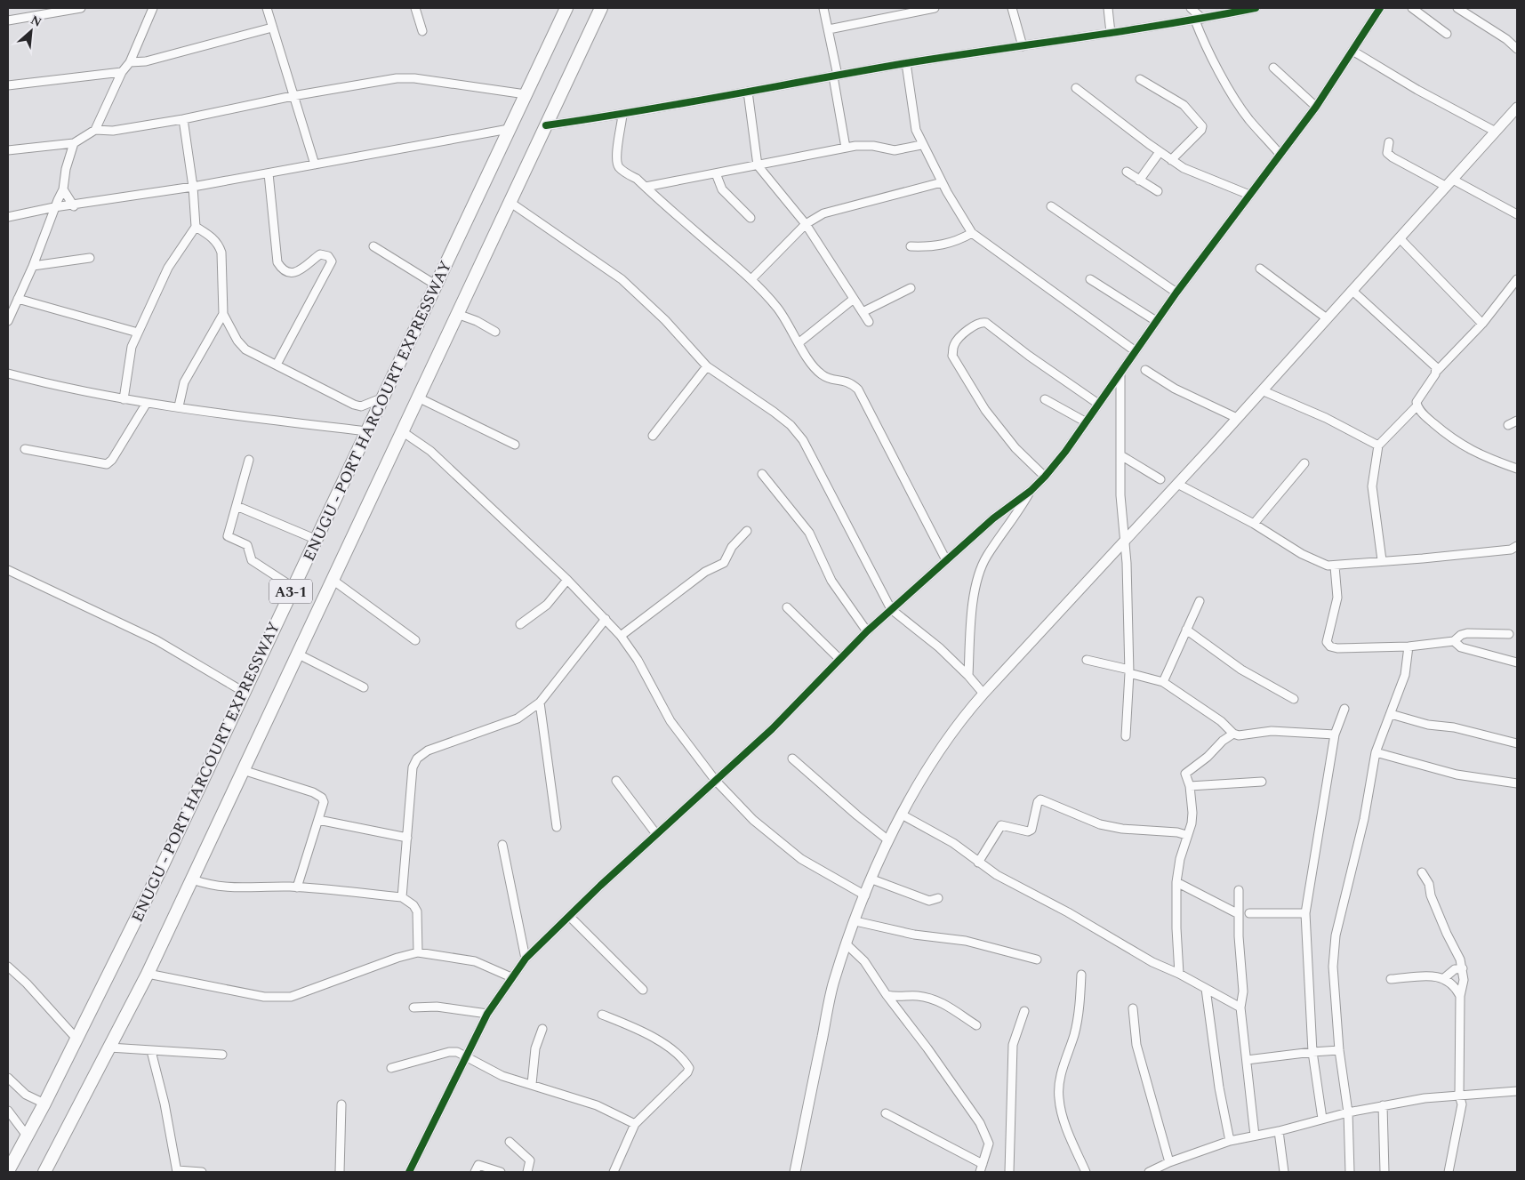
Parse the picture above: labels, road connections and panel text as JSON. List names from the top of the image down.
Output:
{
  "streets": {
    "highway": ["ENUGU - PORT HARCOURT EXPRESSWAY", "A3-1"]
  },
  "north": "top right"
}
